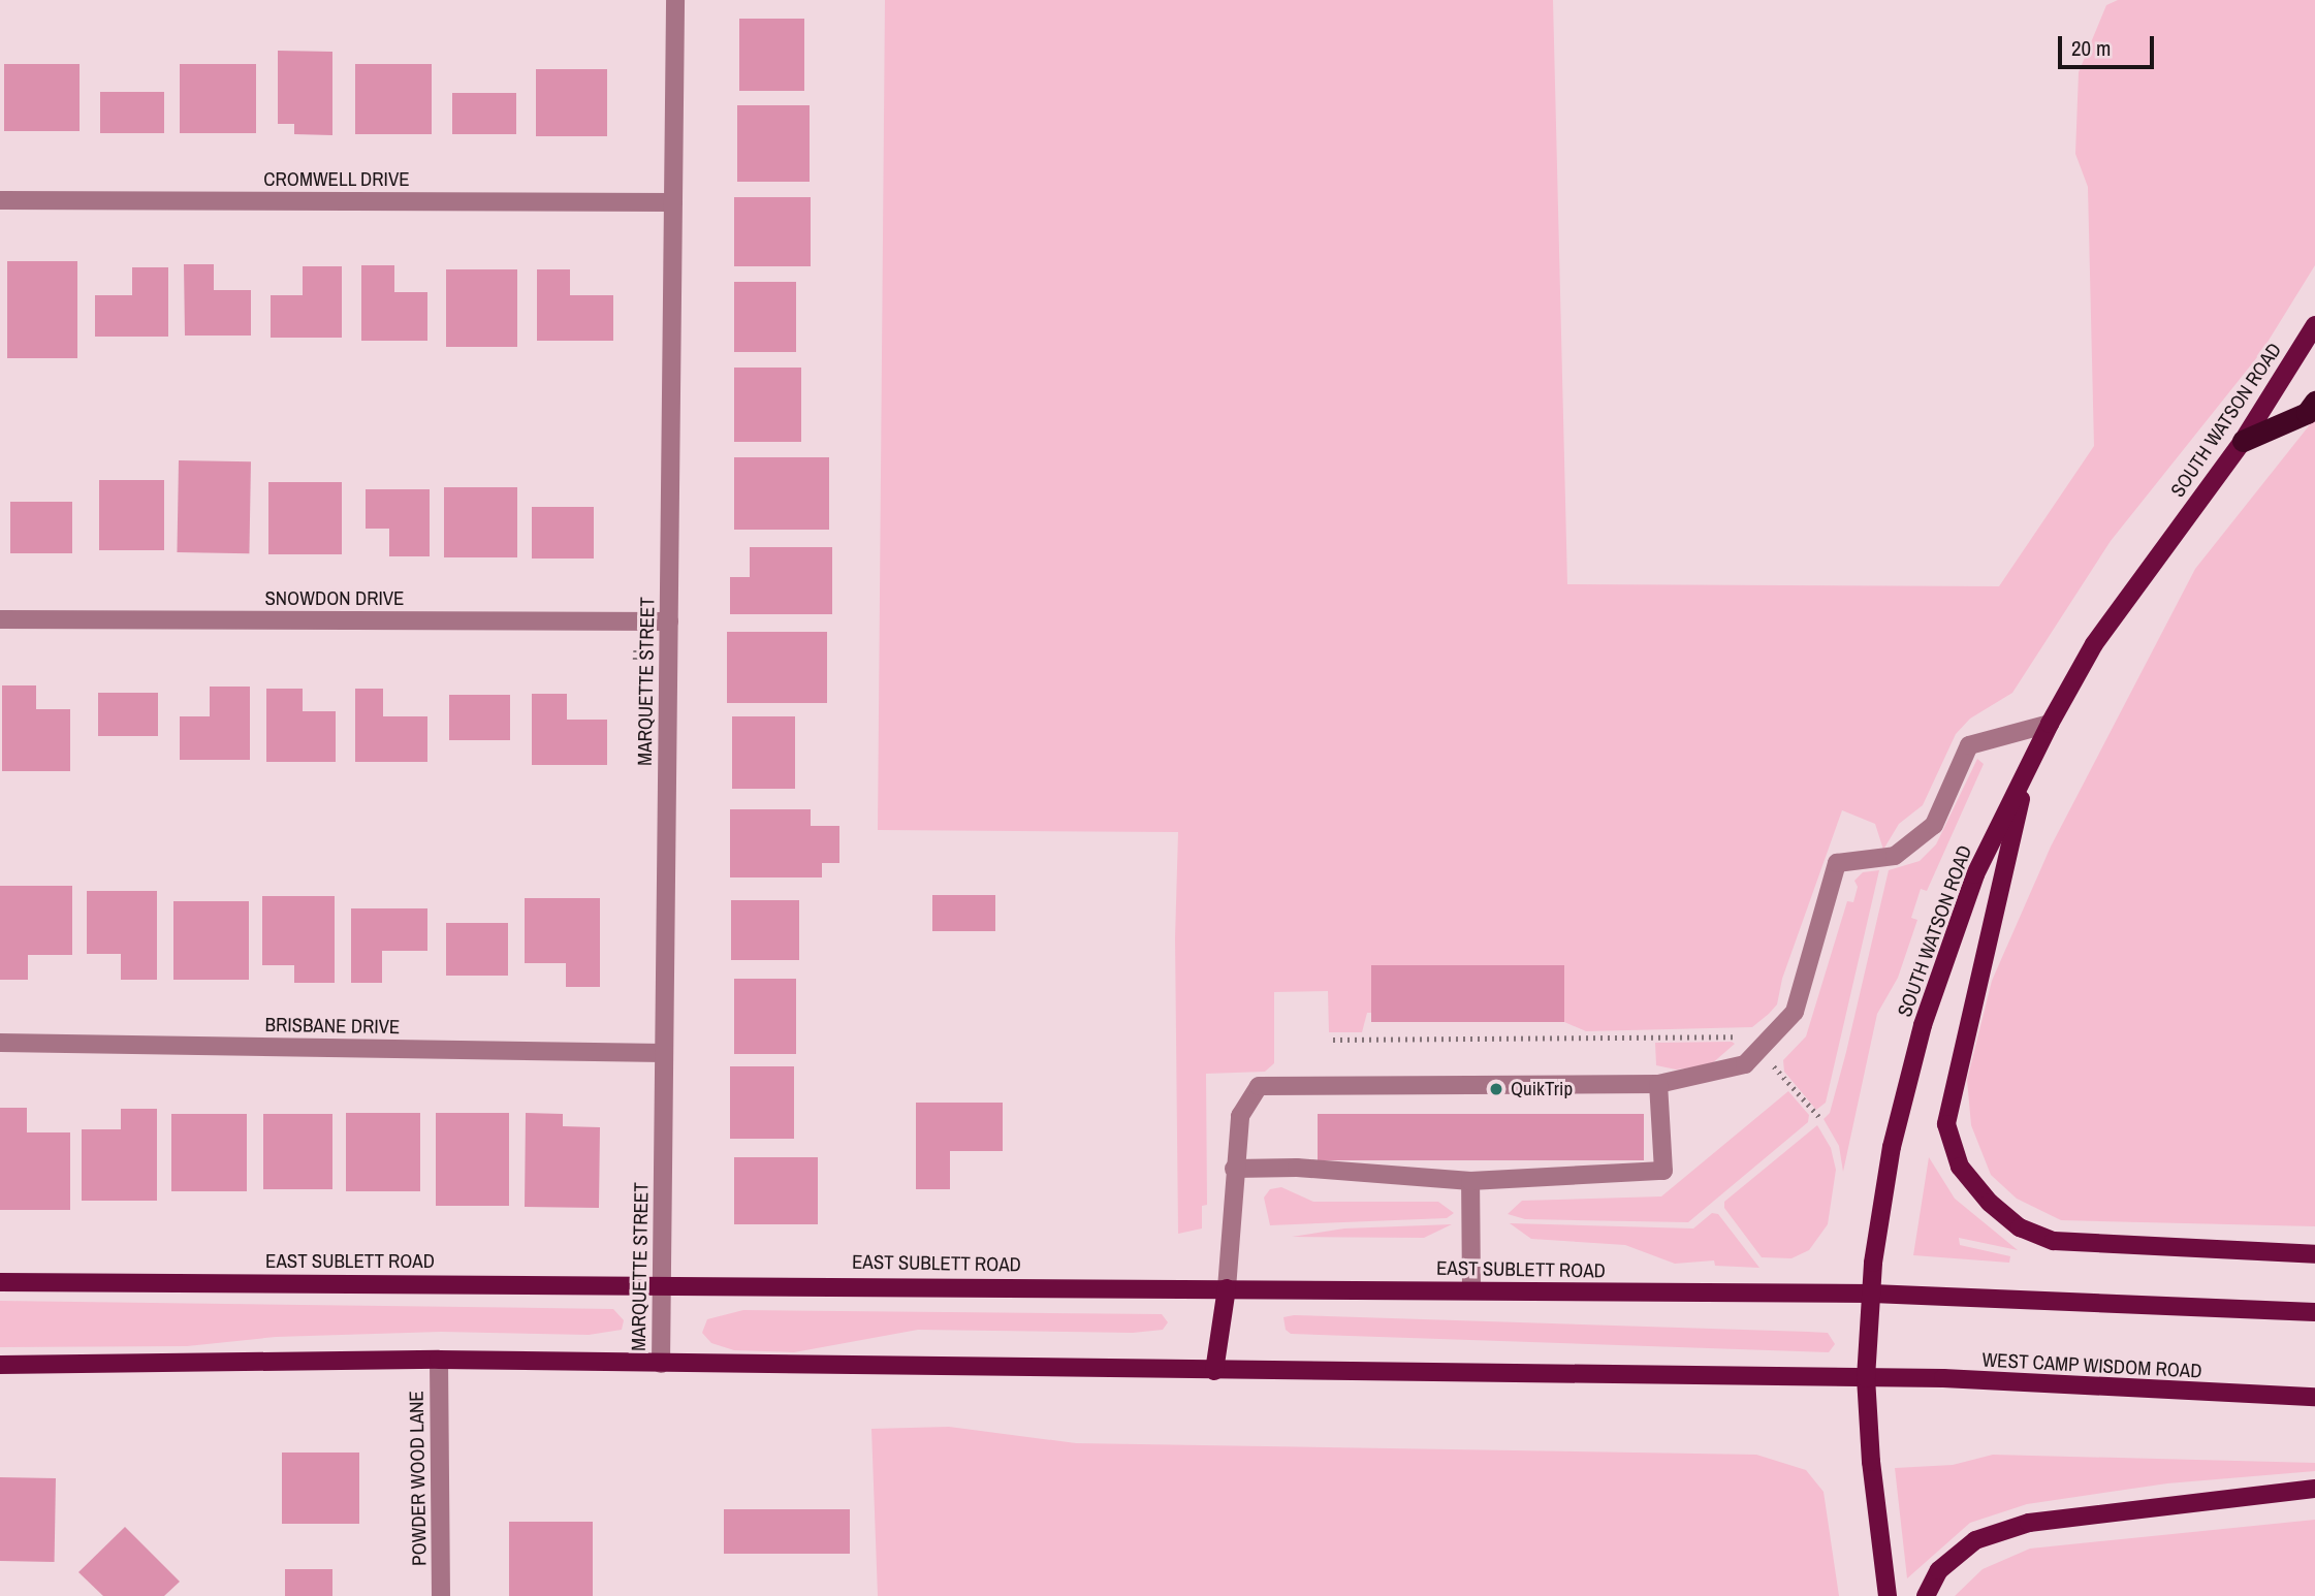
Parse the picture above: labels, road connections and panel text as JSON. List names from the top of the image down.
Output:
{
  "streets": {
    "main road": ["SOUTH WATSON ROAD", "EAST SUBLETT ROAD", "WEST CAMP WISDOM ROAD"],
    "street": [
      "CROMWELL DRIVE",
      "SNOWDON DRIVE",
      "MARQUETTE STREET",
      "BRISBANE DRIVE",
      "POWDER WOOD LANE"
    ]
  },
  "crossings": [
    ["CROMWELL DRIVE", "MARQUETTE STREET"],
    ["SOUTH WATSON ROAD", "EAST SUBLETT ROAD"],
    ["SOUTH WATSON ROAD", "WEST CAMP WISDOM ROAD"],
    ["SNOWDON DRIVE", "MARQUETTE STREET"],
    ["MARQUETTE STREET", "BRISBANE DRIVE"],
    ["MARQUETTE STREET", "EAST SUBLETT ROAD"]
  ],
  "places": ["QuikTrip"],
  "scale_bar": "20 m"
}
